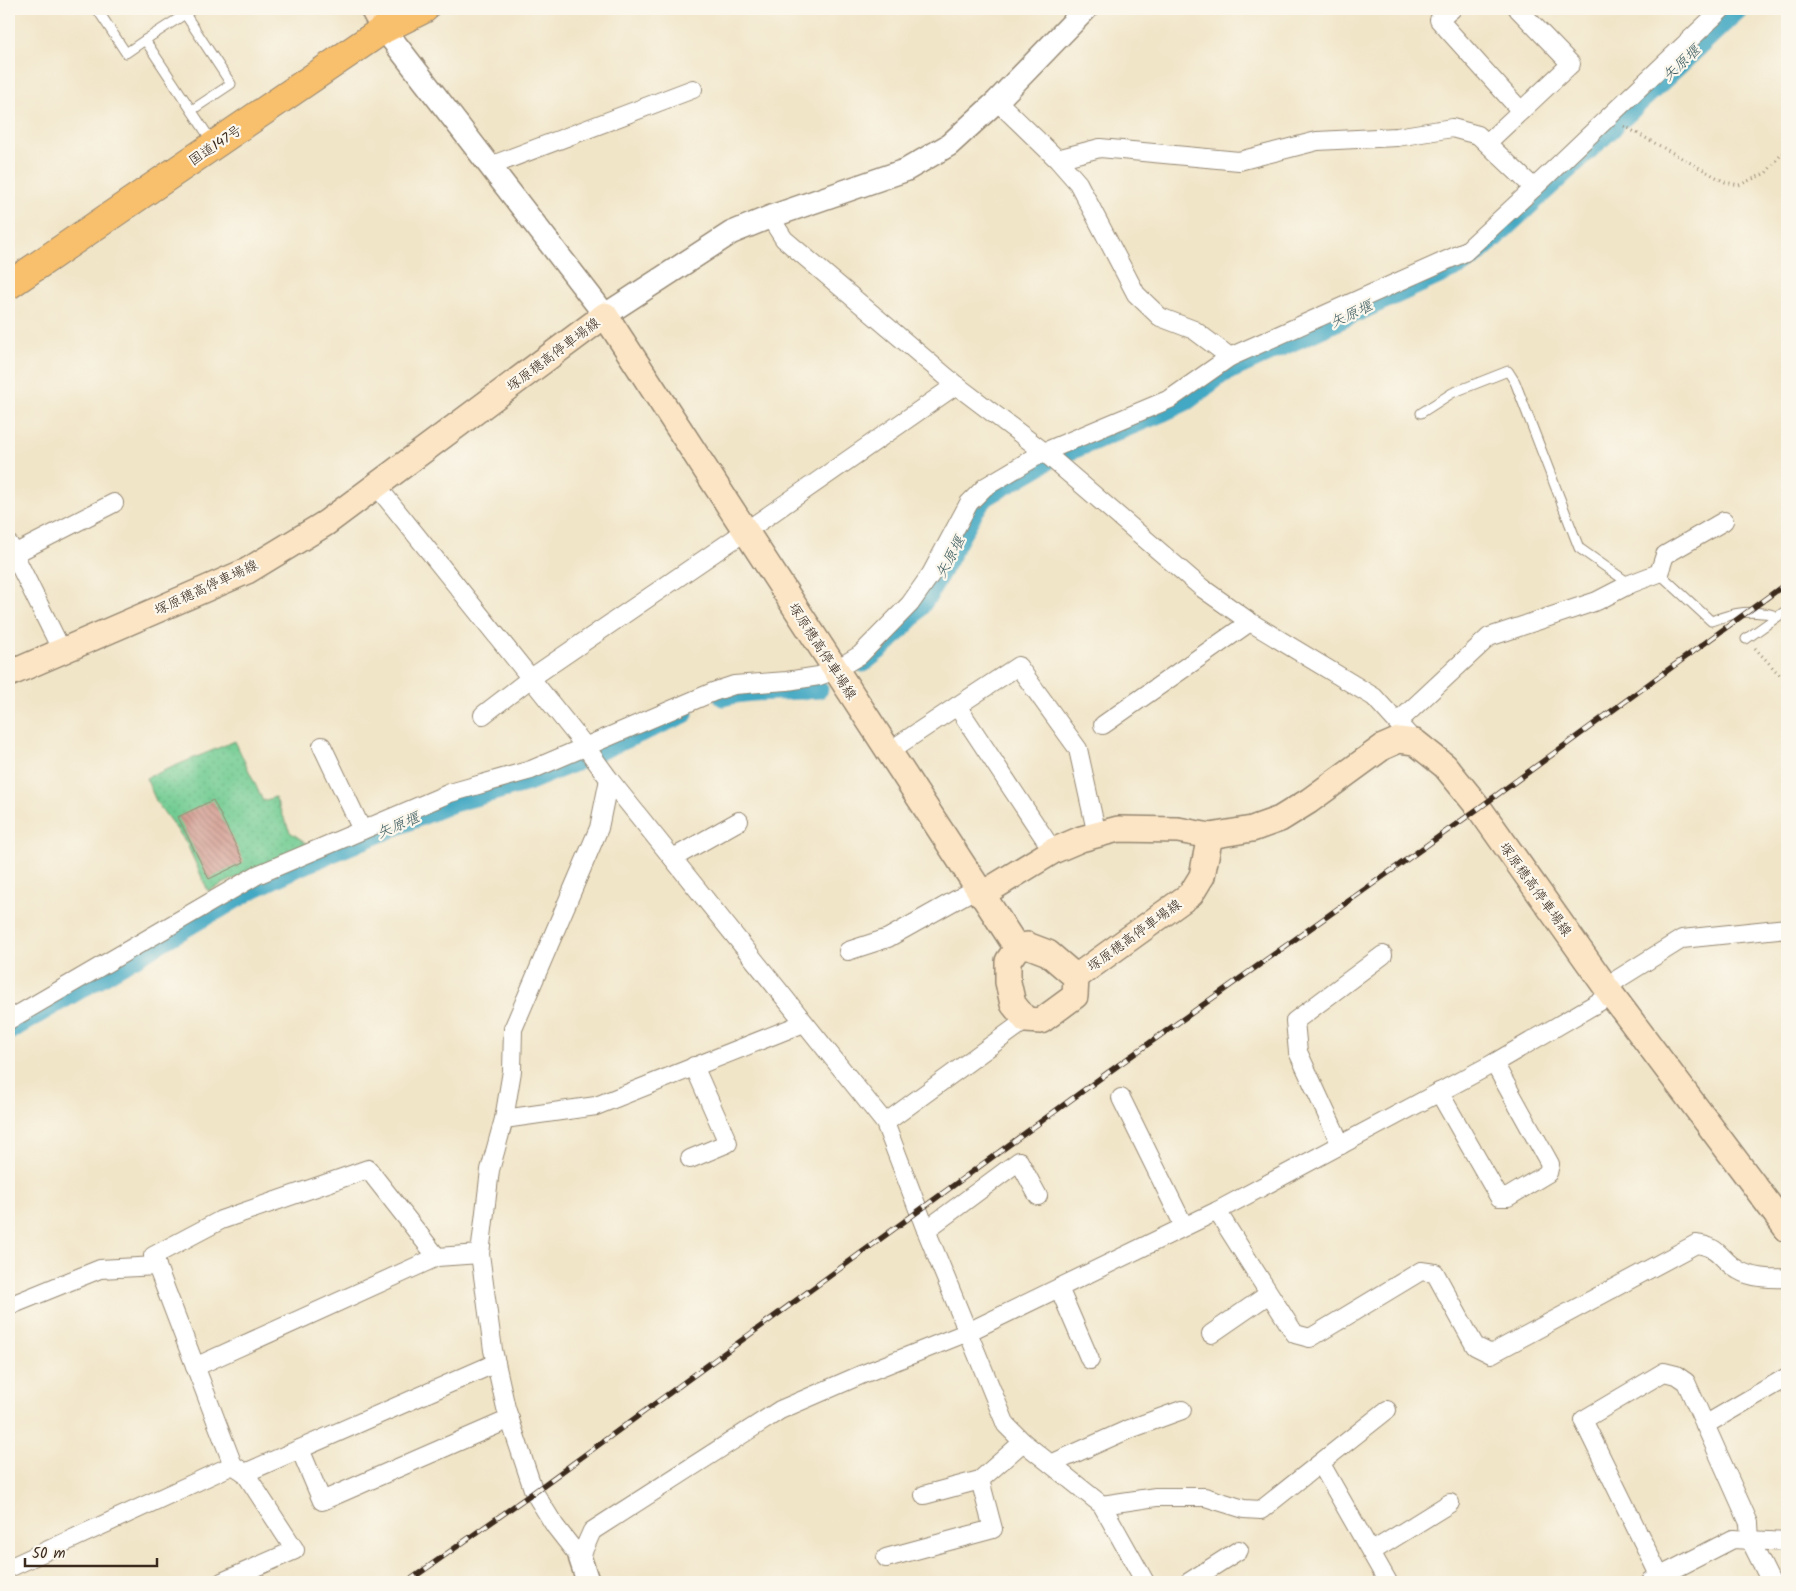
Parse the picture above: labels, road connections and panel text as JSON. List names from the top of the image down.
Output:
{
  "streets": {
    "highway": ["国道147号"],
    "main road": ["塚原穂高停車場線"]
  },
  "water": ["矢原堰"],
  "scale_bar": "50 m"
}
